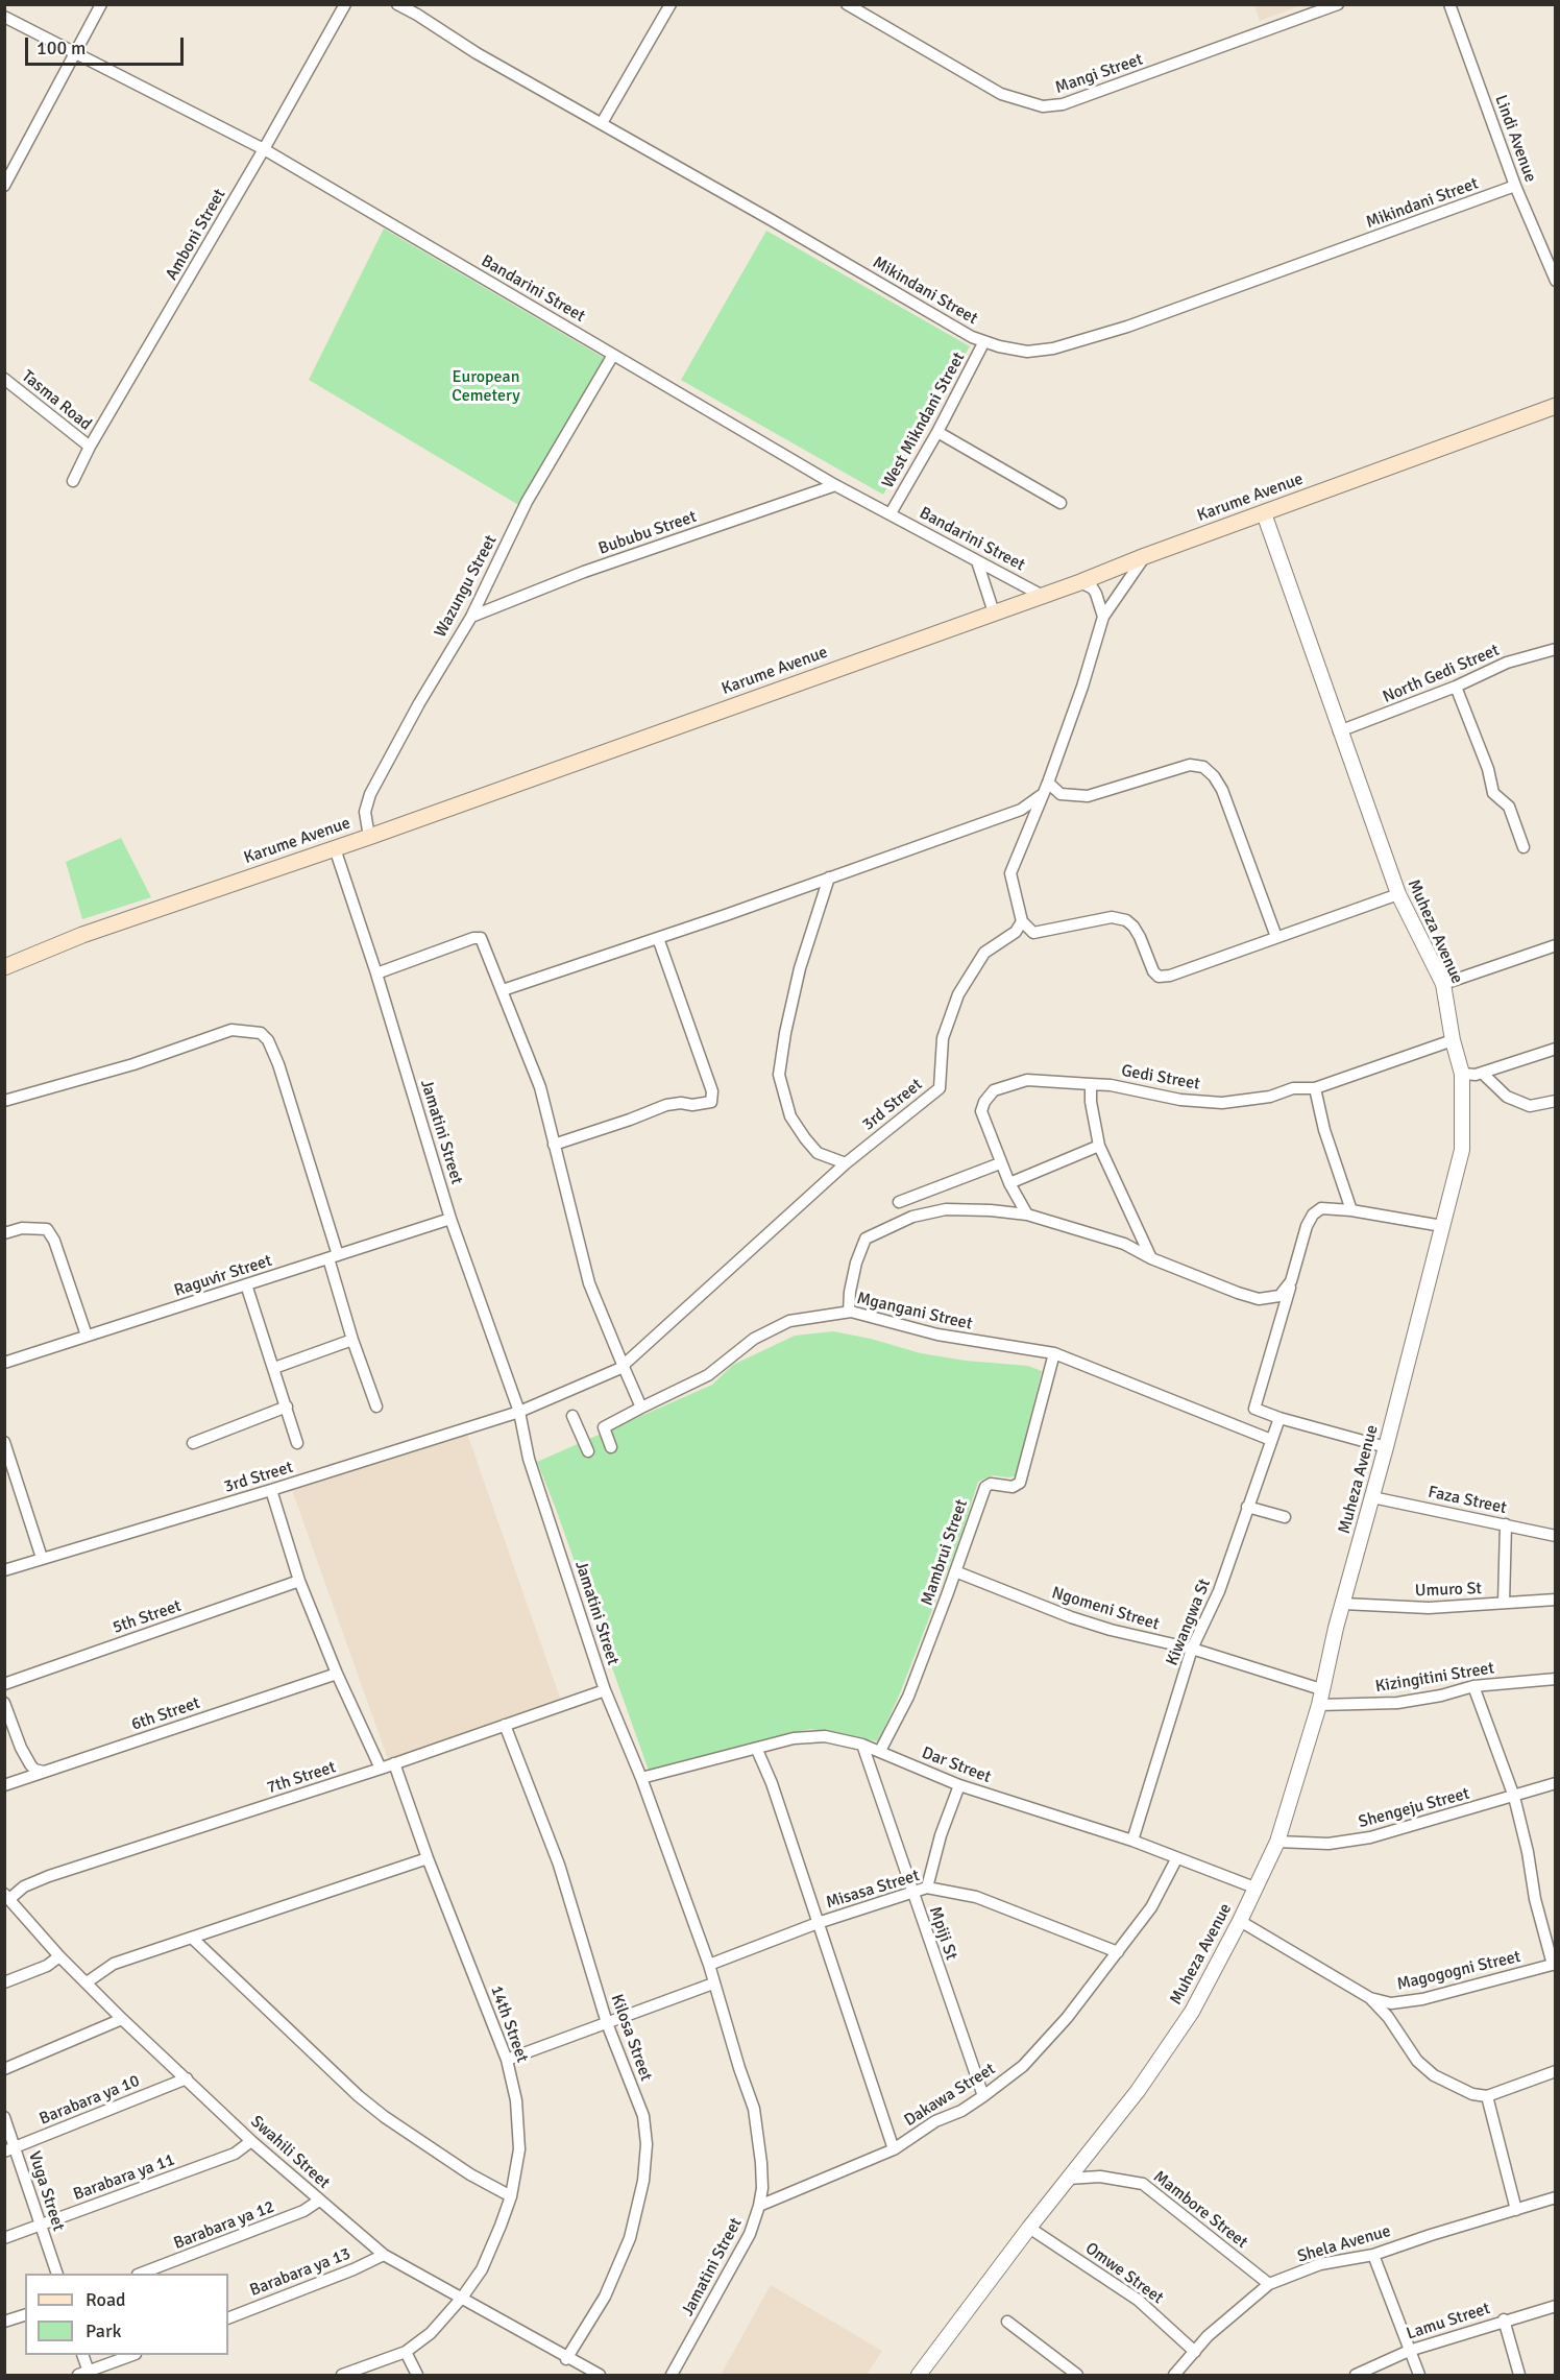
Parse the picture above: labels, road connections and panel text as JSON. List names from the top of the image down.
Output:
{
  "streets": {
    "main road": ["Karume Avenue"],
    "street": [
      "Mangi Street",
      "Lindi Avenue",
      "Mikindani Street",
      "Amboni Street",
      "Bandarini Street",
      "Tasma Road",
      "West Mikndani Street",
      "Bububu Street",
      "Wazungu Street",
      "North Gedi Street",
      "Muheza Avenue",
      "Gedi Street",
      "3rd Street",
      "Jamatini Street",
      "Raguvir Street",
      "Mgangani Street",
      "Faza Street",
      "Mambrui Street",
      "Umuro St",
      "Ngomeni Street",
      "5th Street",
      "Kiwangwa St",
      "Kizingitini Street",
      "6th Street",
      "Dar Street",
      "7th Street",
      "Shengeju Street",
      "Misasa Street",
      "Mpiji St",
      "Magogogni Street",
      "14th Street",
      "Kilosa Street",
      "Dakawa Street",
      "Barabara ya 10",
      "Swahili Street",
      "Barabara ya 11",
      "Vuga Street",
      "Mambore Street",
      "Barabara ya 12",
      "Shela Avenue",
      "Barabara ya 13",
      "Omwe Street",
      "Lamu Street"
    ]
  },
  "crossings": [
    ["Lindi Avenue", "Mikindani Street"],
    ["Mikindani Street", "West Mikndani Street"],
    ["Amboni Street", "Bandarini Street"],
    ["Amboni Street", "Tasma Road"],
    ["Bandarini Street", "West Mikndani Street"],
    ["Bandarini Street", "Karume Avenue"],
    ["Bandarini Street", "Bububu Street"],
    ["Bandarini Street", "Wazungu Street"],
    ["Karume Avenue", "Wazungu Street"],
    ["Karume Avenue", "Muheza Avenue"],
    ["Karume Avenue", "Jamatini Street"],
    ["Bububu Street", "Wazungu Street"],
    ["North Gedi Street", "Muheza Avenue"],
    ["Muheza Avenue", "Gedi Street"],
    ["Muheza Avenue", "Faza Street"],
    ["Muheza Avenue", "Umuro St"],
    ["Muheza Avenue", "Ngomeni Street"],
    ["Muheza Avenue", "Kizingitini Street"],
    ["Muheza Avenue", "Dar Street"],
    ["Muheza Avenue", "Shengeju Street"],
    ["Muheza Avenue", "Magogogni Street"],
    ["Muheza Avenue", "Mambore Street"],
    ["Muheza Avenue", "Omwe Street"],
    ["3rd Street", "Jamatini Street"],
    ["Jamatini Street", "Raguvir Street"],
    ["Jamatini Street", "Dar Street"],
    ["Jamatini Street", "7th Street"],
    ["Jamatini Street", "Misasa Street"],
    ["Jamatini Street", "Dakawa Street"],
    ["Mgangani Street", "Mambrui Street"],
    ["Mgangani Street", "Kiwangwa St"],
    ["Mambrui Street", "Ngomeni Street"],
    ["Mambrui Street", "Dar Street"],
    ["Ngomeni Street", "Kiwangwa St"],
    ["Kiwangwa St", "Dar Street"],
    ["Dar Street", "Mpiji St"],
    ["Dar Street", "Dakawa Street"],
    ["7th Street", "14th Street"],
    ["7th Street", "Kilosa Street"],
    ["7th Street", "Swahili Street"],
    ["Misasa Street", "Mpiji St"],
    ["Misasa Street", "Dakawa Street"],
    ["Mpiji St", "Dakawa Street"],
    ["14th Street", "Swahili Street"],
    ["Kilosa Street", "Swahili Street"],
    ["Barabara ya 10", "Swahili Street"],
    ["Barabara ya 10", "Vuga Street"],
    ["Swahili Street", "Barabara ya 11"],
    ["Swahili Street", "Barabara ya 12"],
    ["Swahili Street", "Barabara ya 13"],
    ["Barabara ya 11", "Vuga Street"],
    ["Mambore Street", "Shela Avenue"],
    ["Shela Avenue", "Omwe Street"]
  ],
  "parks": ["European Cemetery"],
  "legend": ["Road", "Park"],
  "scale_bar": "100 m"
}
